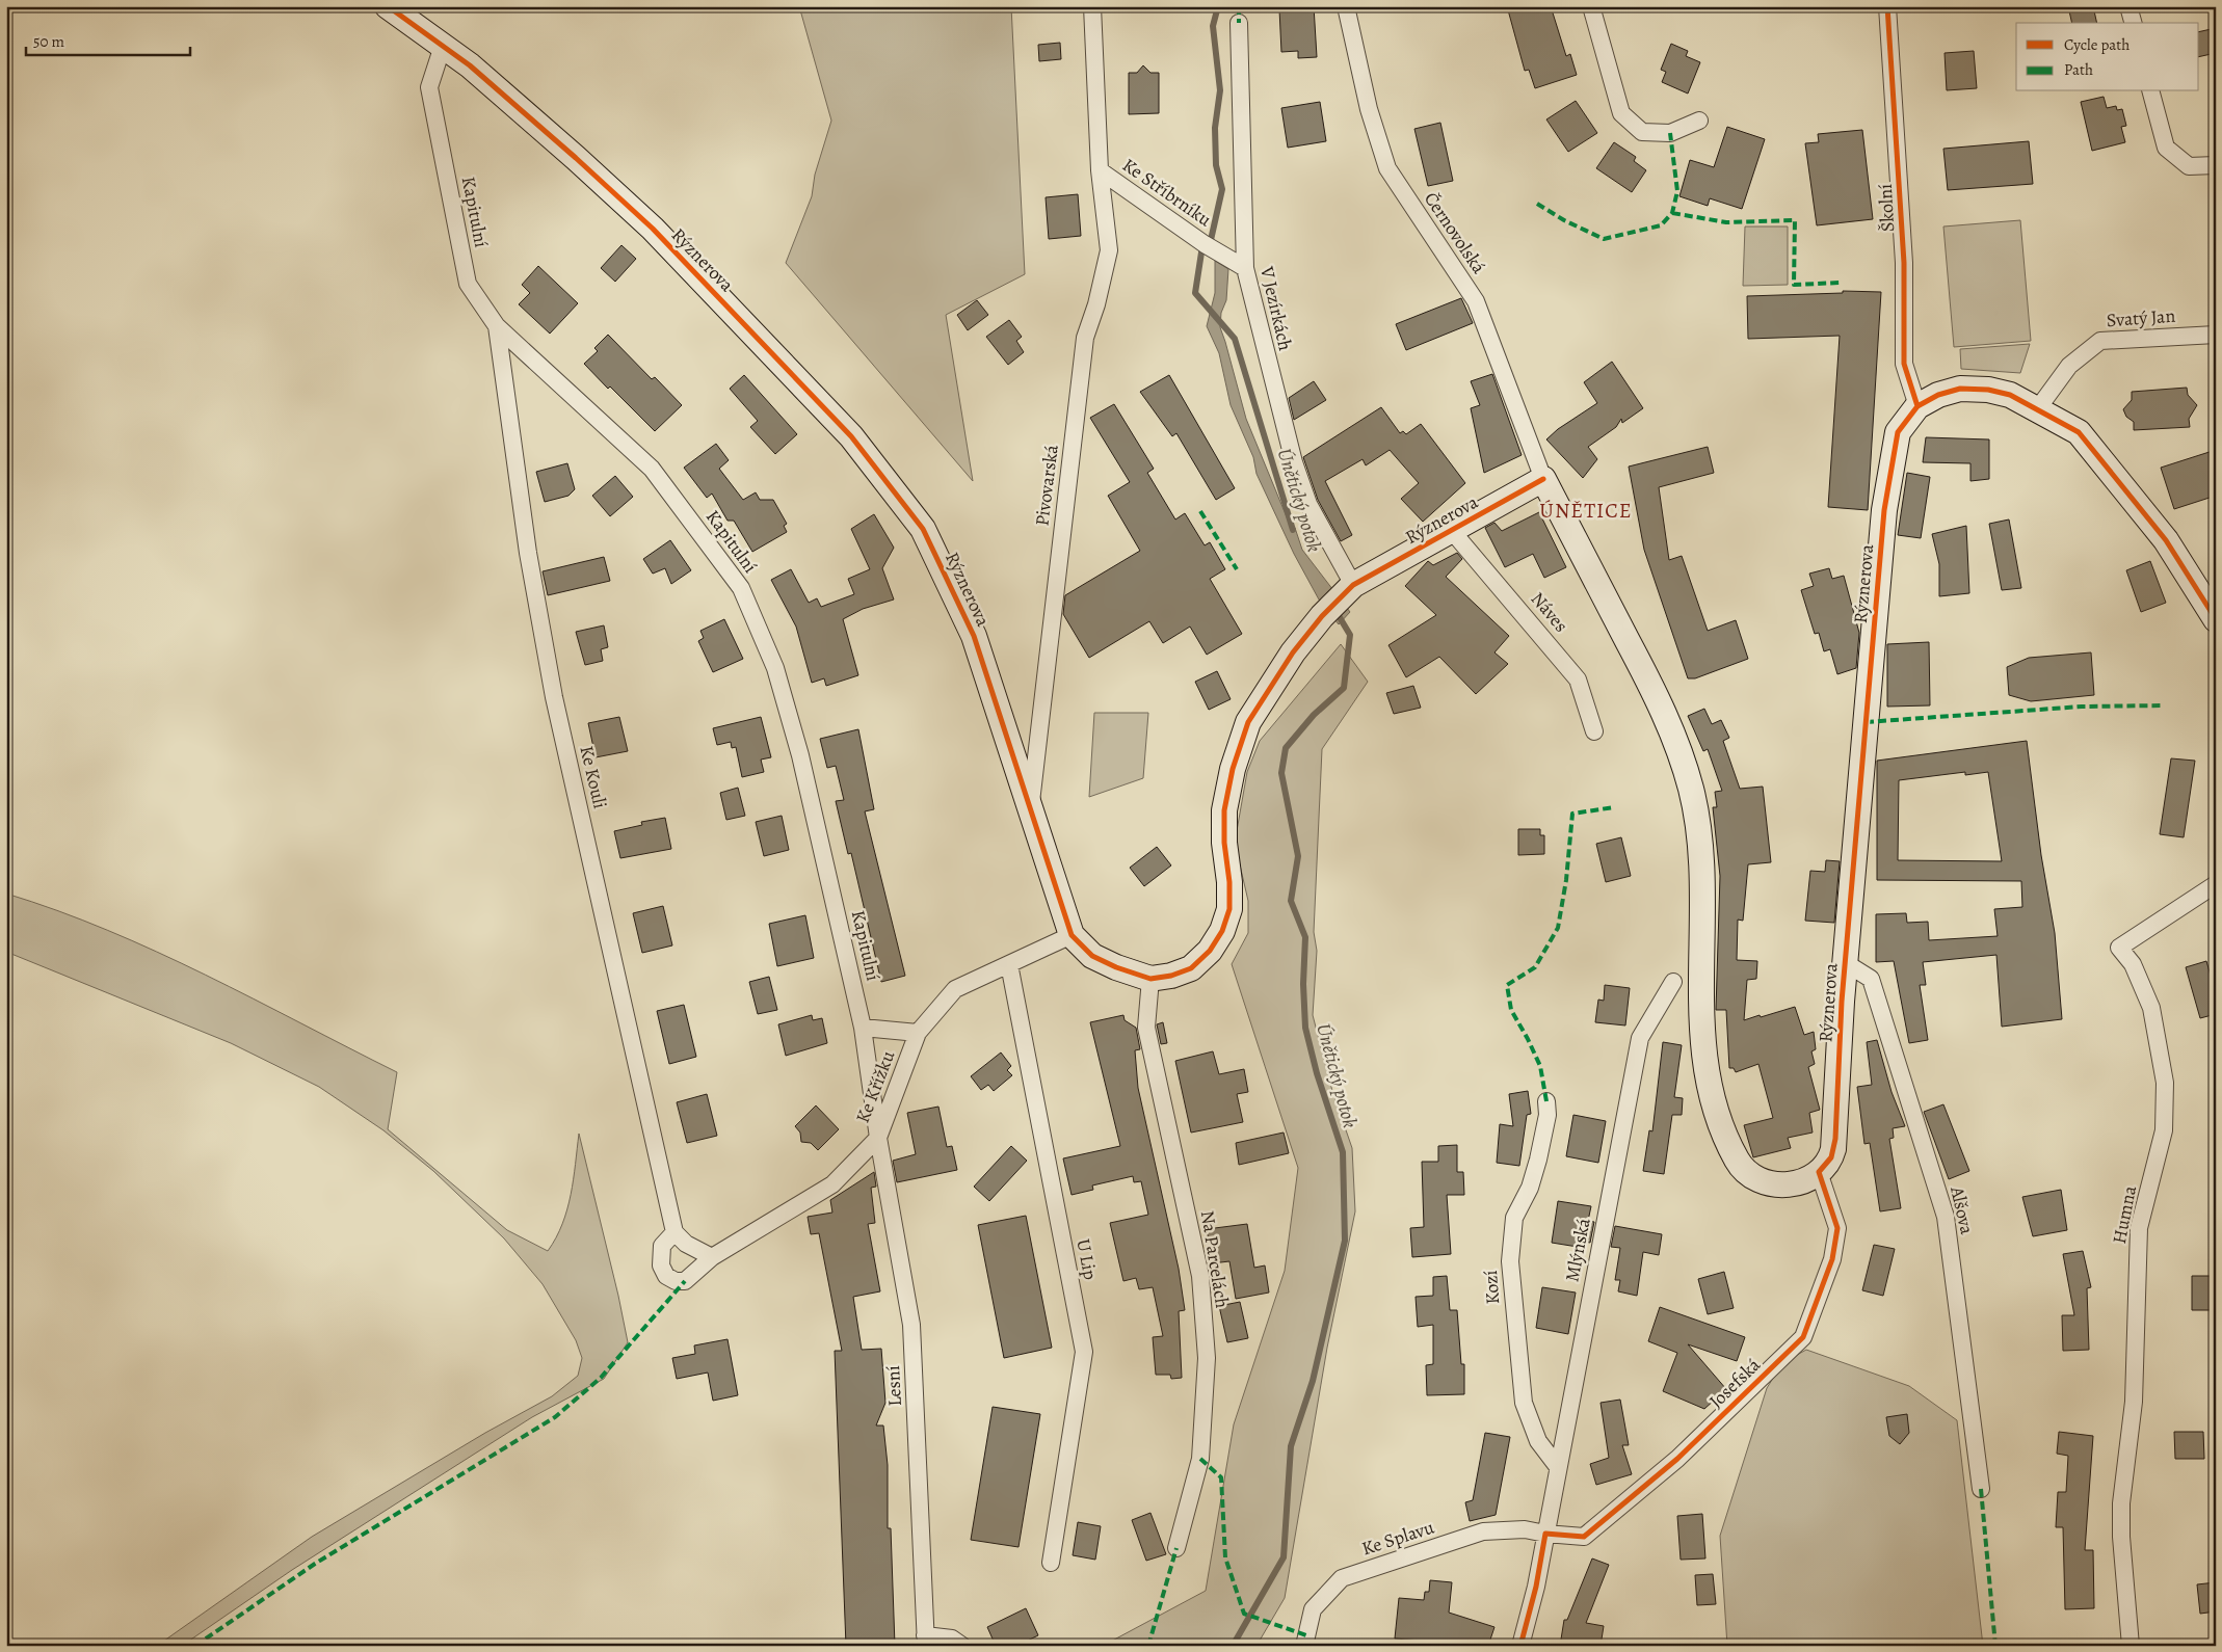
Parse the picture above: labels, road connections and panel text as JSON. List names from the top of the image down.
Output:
{
  "streets": {
    "street": [
      "Ke Stříbrníku",
      "Školní",
      "Kapitulní",
      "Černovolská",
      "Rýznerova",
      "V Jezírkách",
      "Svatý Jan",
      "Pivovarská",
      "Náves",
      "Ke Kouli",
      "Ke Křížku",
      "Alšova",
      "Humna",
      "Mlýnská",
      "U Lip",
      "Na Parcelách",
      "Kozí",
      "Josefská",
      "Lesní",
      "Ke Splavu"
    ]
  },
  "crossings": [
    ["Ke Stříbrníku", "V Jezírkách"],
    ["Ke Stříbrníku", "Pivovarská"],
    ["Školní", "Rýznerova"],
    ["Kapitulní", "Rýznerova"],
    ["Kapitulní", "Ke Kouli"],
    ["Kapitulní", "Ke Křížku"],
    ["Kapitulní", "Lesní"],
    ["Černovolská", "Rýznerova"],
    ["Rýznerova", "V Jezírkách"],
    ["Rýznerova", "Svatý Jan"],
    ["Rýznerova", "Pivovarská"],
    ["Rýznerova", "Náves"],
    ["Rýznerova", "Ke Křížku"],
    ["Rýznerova", "Alšova"],
    ["Rýznerova", "Na Parcelách"],
    ["Rýznerova", "Josefská"],
    ["Ke Křížku", "U Lip"],
    ["Ke Křížku", "Lesní"],
    ["Mlýnská", "Kozí"],
    ["Mlýnská", "Josefská"],
    ["Mlýnská", "Ke Splavu"],
    ["Josefská", "Ke Splavu"]
  ],
  "districts": ["ÚNĚTICE"],
  "water": ["Únětický potok"],
  "legend": ["Cycle path", "Path"],
  "scale_bar": "50 m"
}
